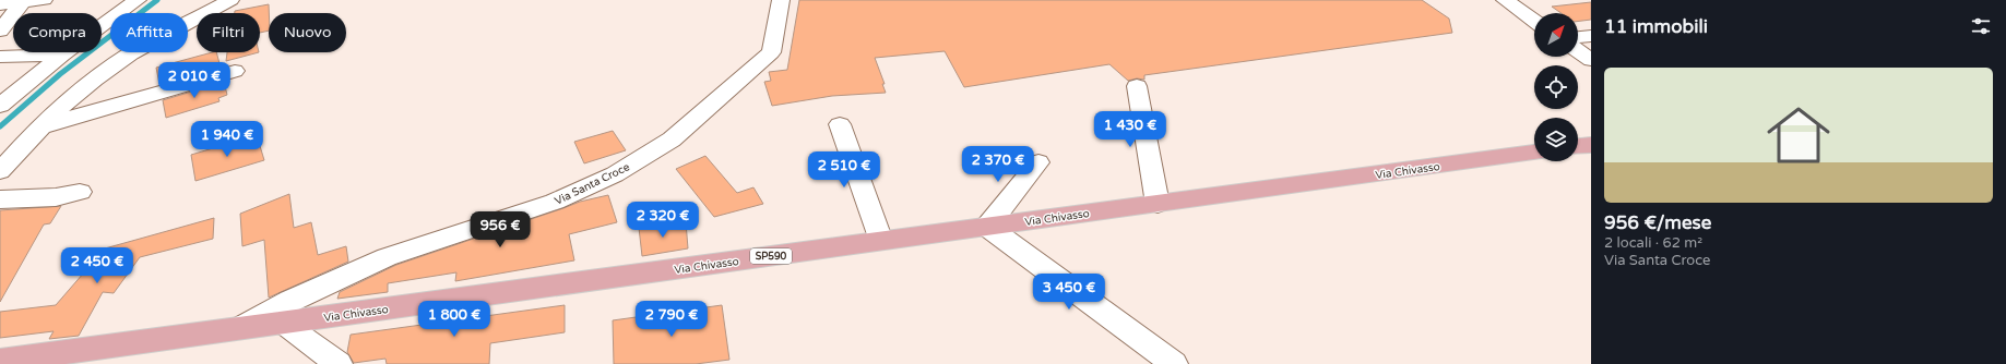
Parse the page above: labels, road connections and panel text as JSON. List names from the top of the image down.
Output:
{
  "streets": {
    "main road": ["Via Chivasso", "SP590"],
    "street": ["Via Santa Croce"]
  },
  "crossings": [
    ["Via Chivasso", "Via Santa Croce"]
  ],
  "north": "top right",
  "page": {
    "heading": "11 immobili",
    "chip": [
      "Compra",
      "Affitta",
      "Filtri",
      "Nuovo"
    ],
    "list": [
      {
        "name": "956 €/mese",
        "note": "2 locali · 62 m² · Via Santa Croce"
      }
    ],
    "price": [
      "2 010 €",
      "1 430 €",
      "1 940 €",
      "2 370 €",
      "2 510 €",
      "2 320 €",
      "956 €",
      "2 450 €",
      "3 450 €",
      "1 800 €",
      "2 790 €"
    ]
  }
}
